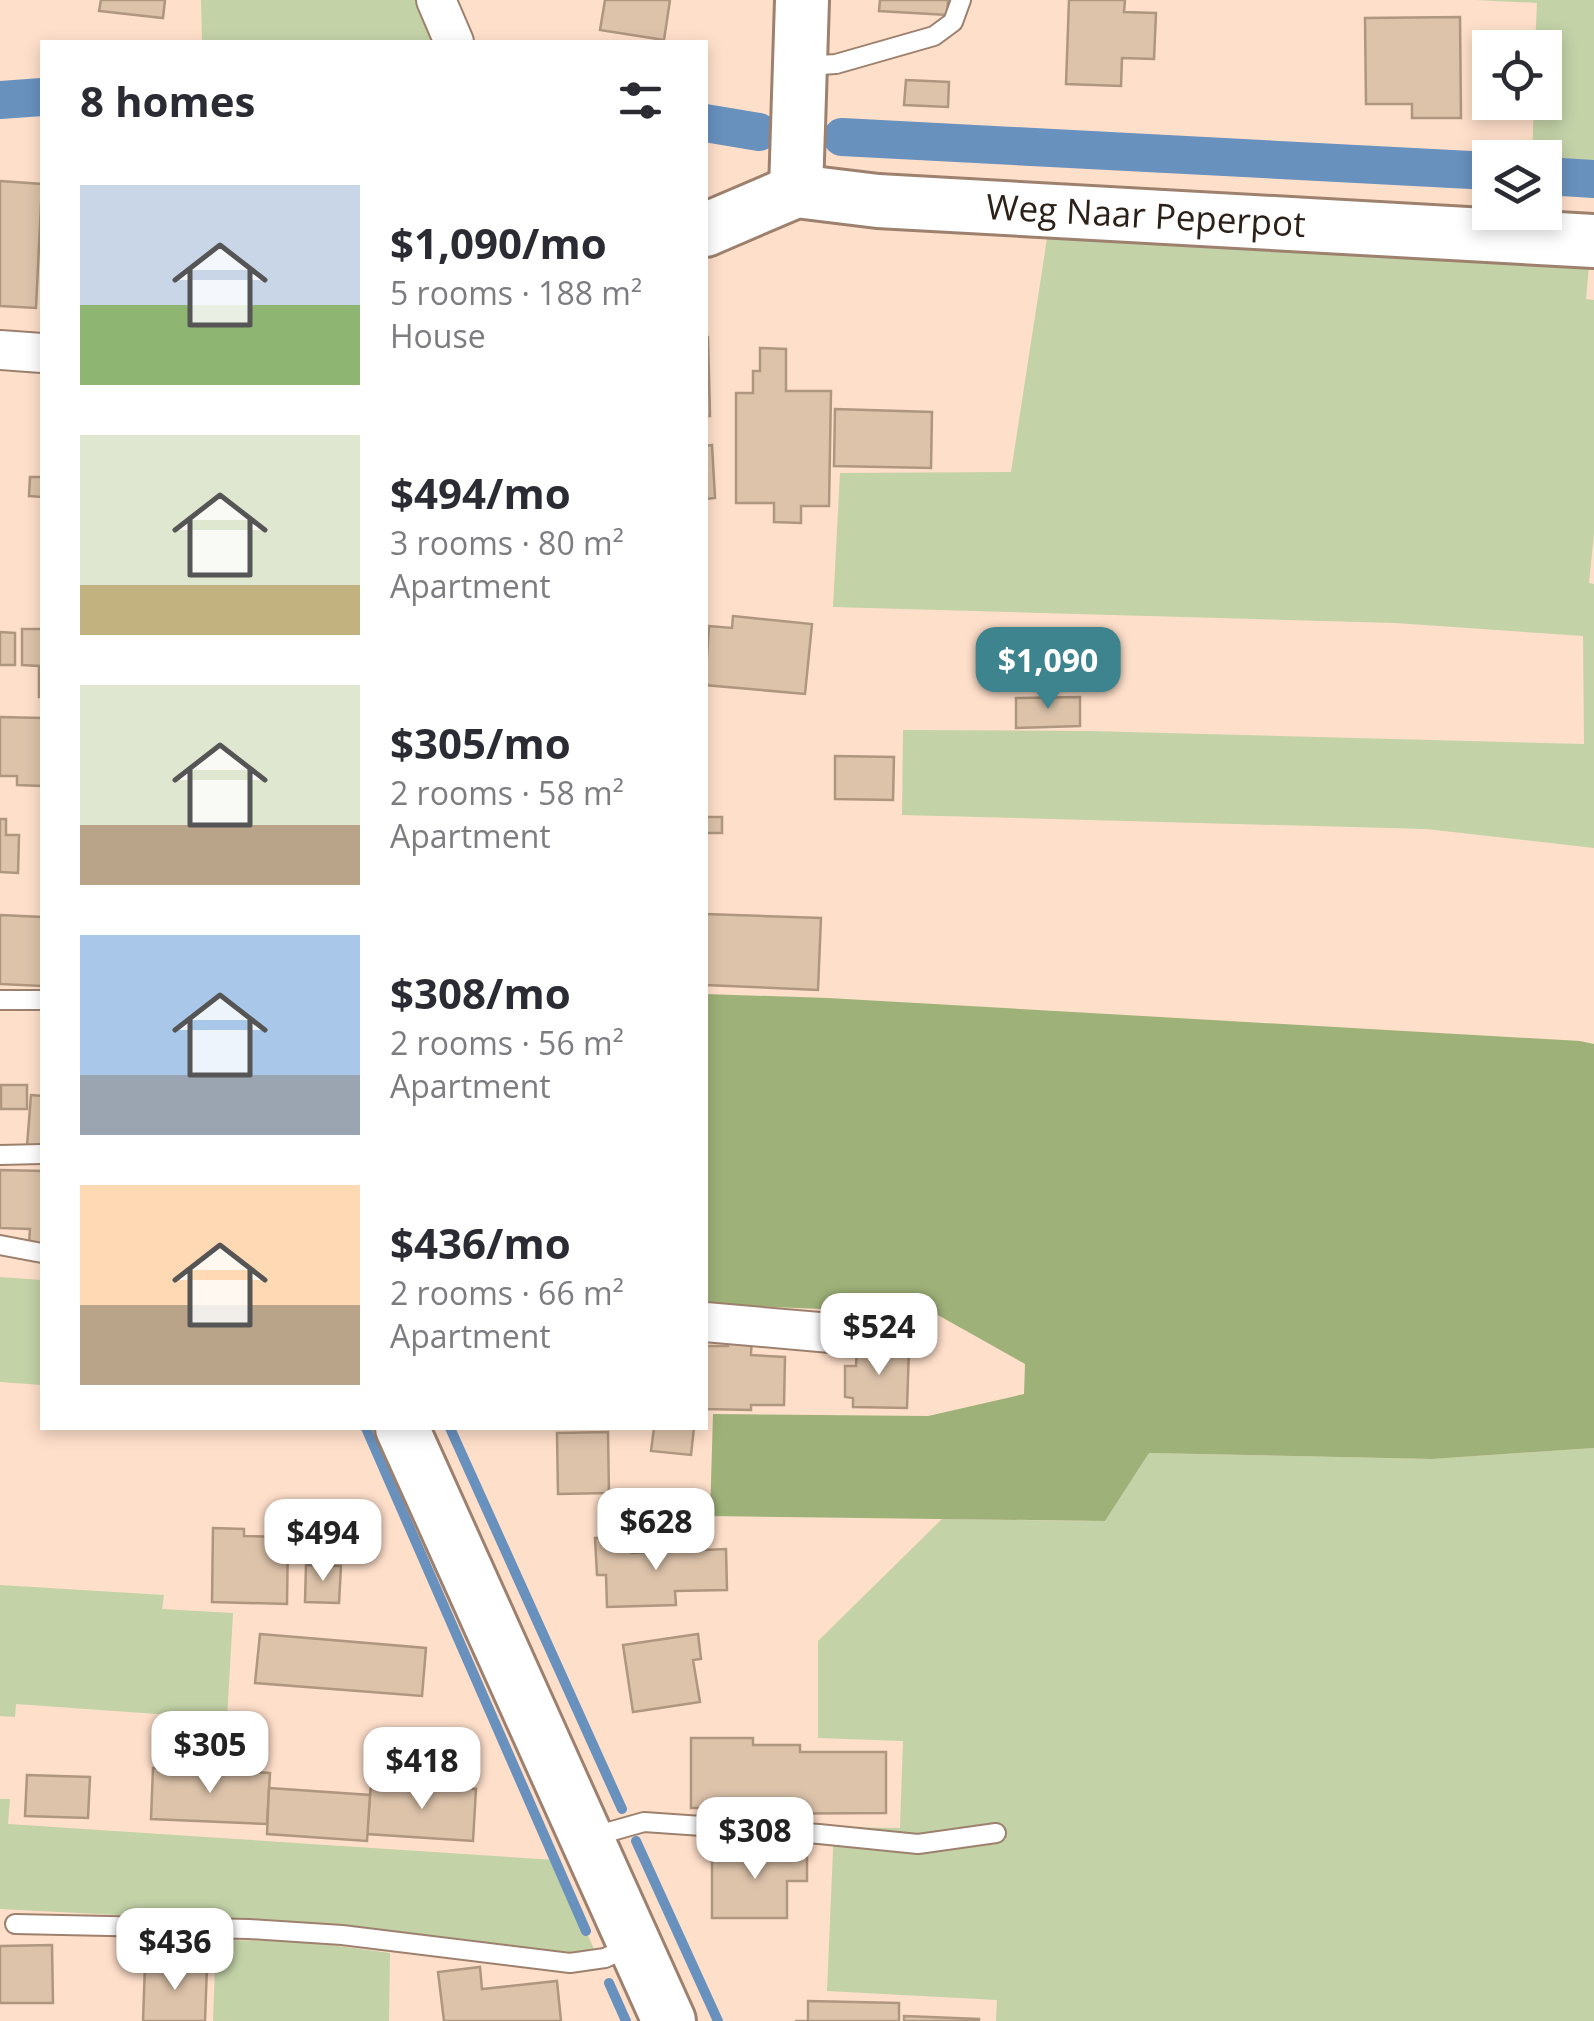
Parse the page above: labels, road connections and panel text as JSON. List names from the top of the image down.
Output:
{
  "streets": {
    "street": ["Weg Naar Peperpot"]
  },
  "page": {
    "heading": "8 homes",
    "list": [
      {
        "name": "$1,090/mo",
        "note": "5 rooms · 188 m² · House"
      },
      {
        "name": "$494/mo",
        "note": "3 rooms · 80 m² · Apartment"
      },
      {
        "name": "$305/mo",
        "note": "2 rooms · 58 m² · Apartment"
      },
      {
        "name": "$308/mo",
        "note": "2 rooms · 56 m² · Apartment"
      },
      {
        "name": "$436/mo",
        "note": "2 rooms · 66 m² · Apartment"
      }
    ],
    "price": [
      "$1,090",
      "$524",
      "$628",
      "$494",
      "$305",
      "$418",
      "$308",
      "$436"
    ]
  }
}
